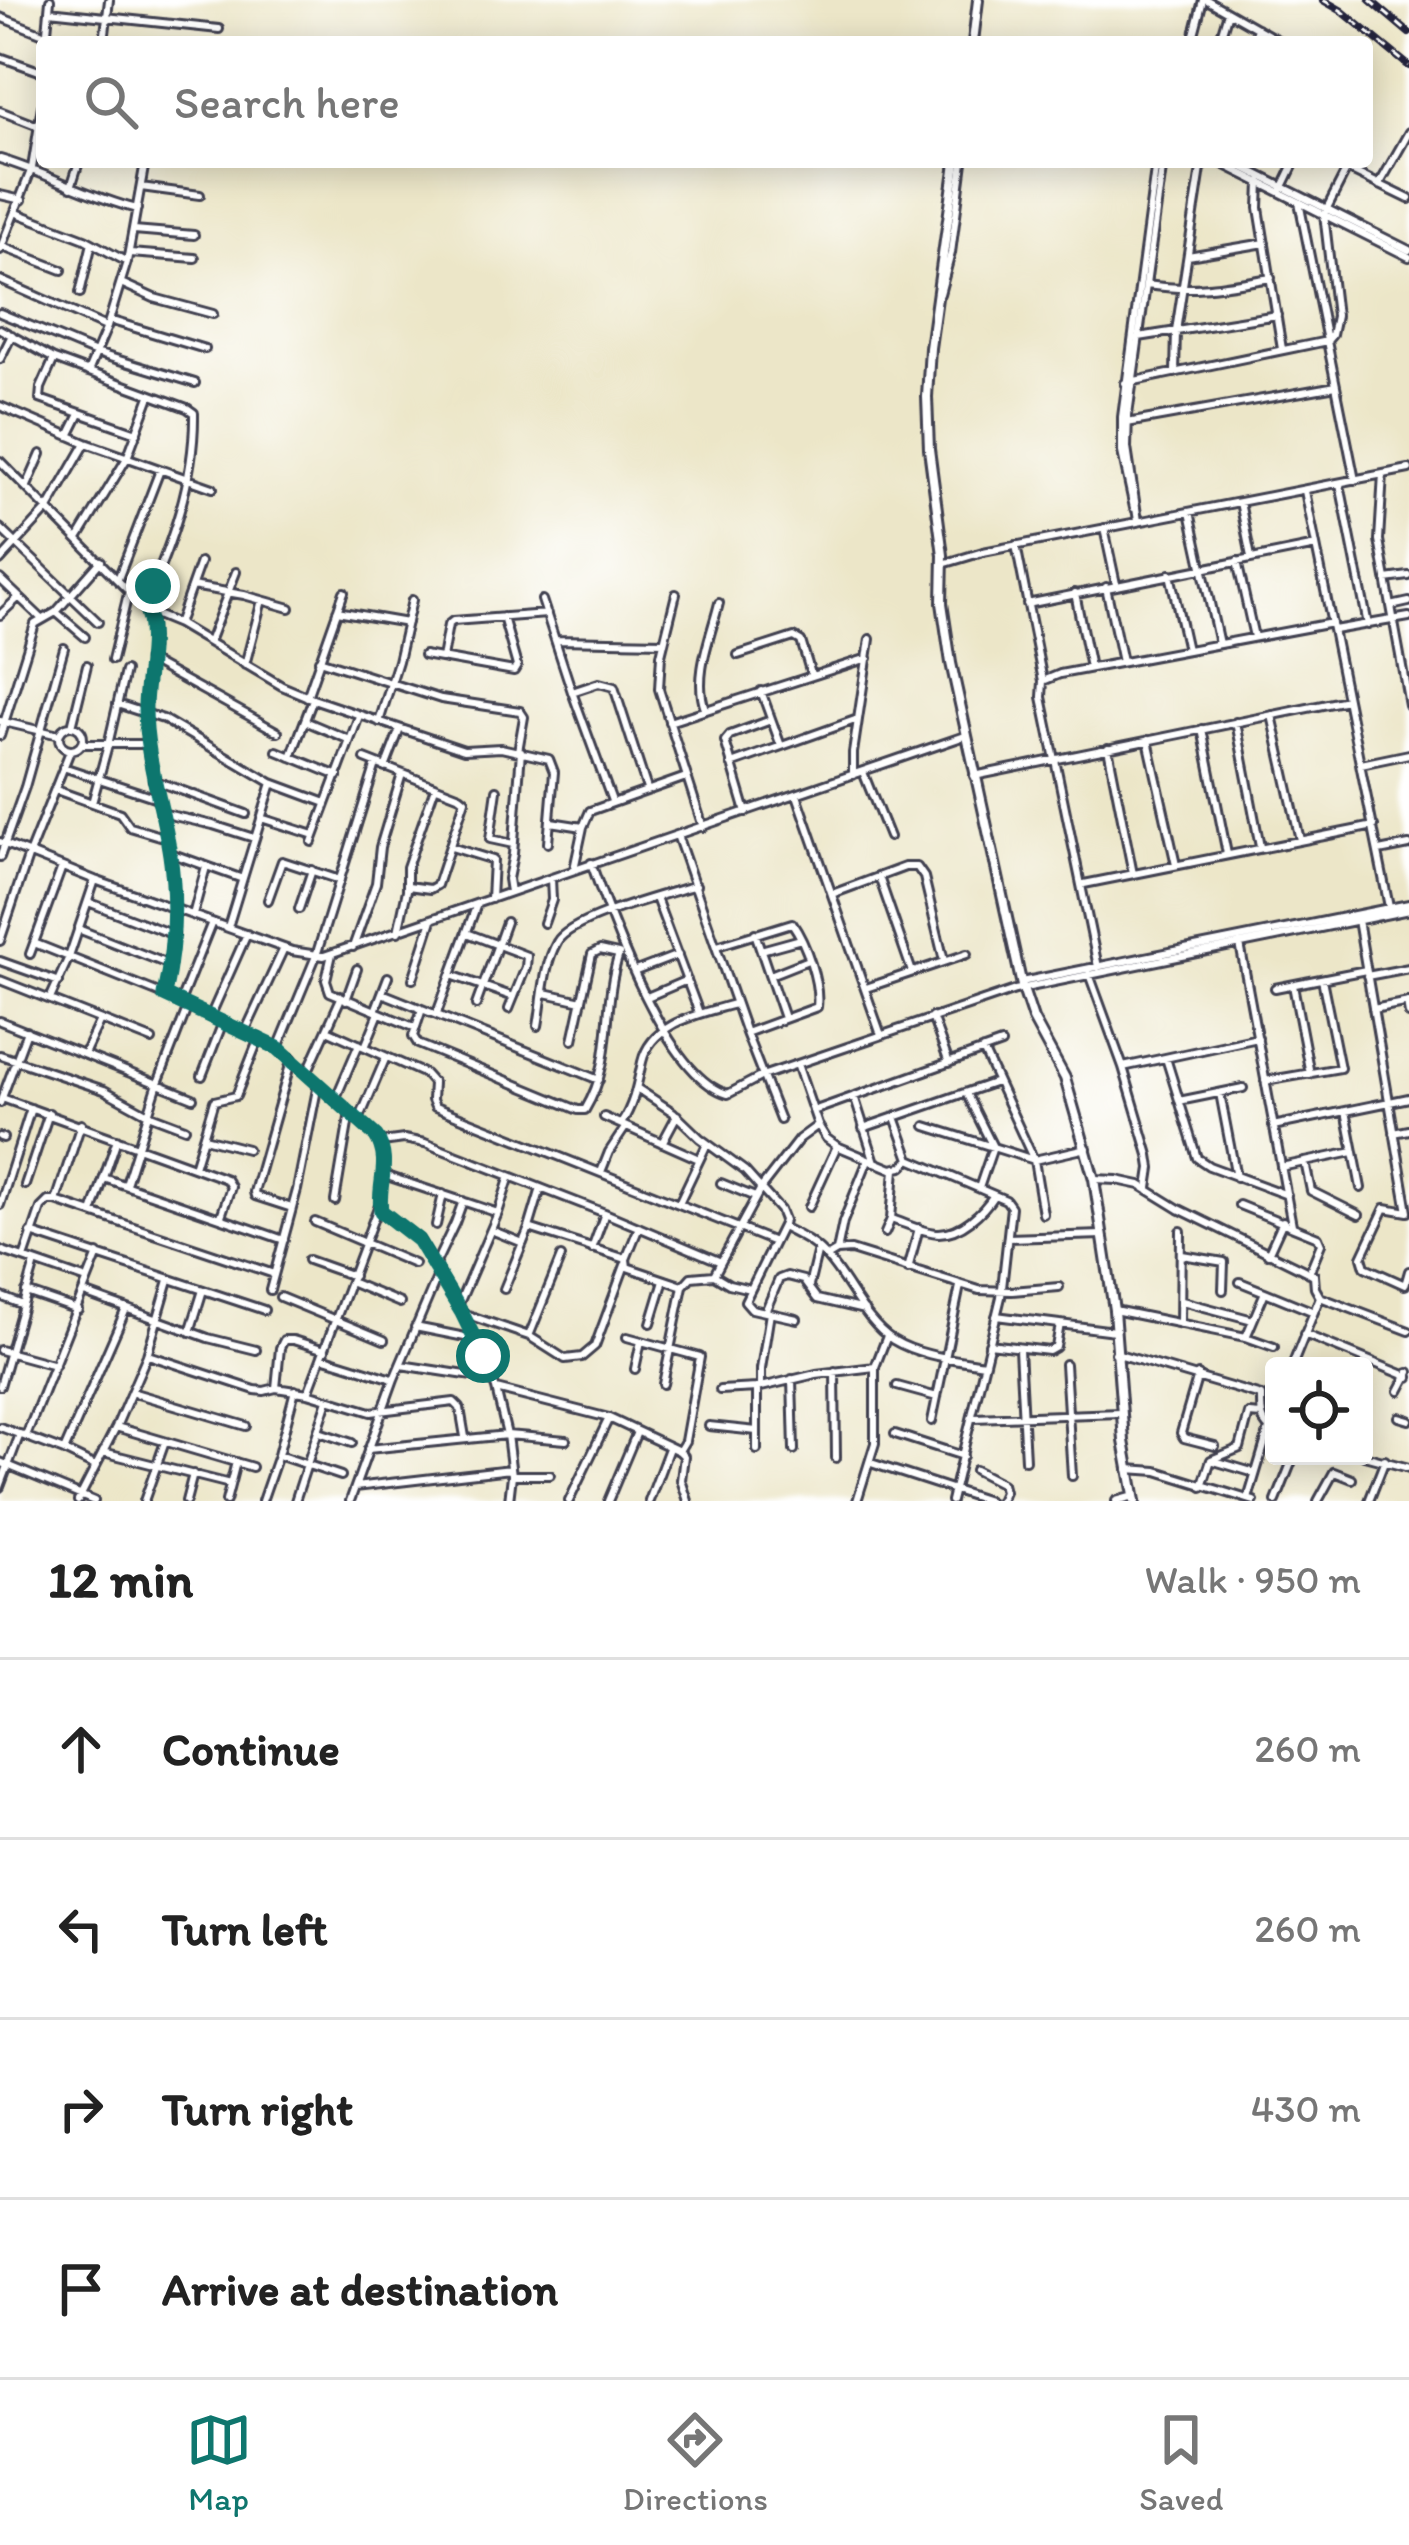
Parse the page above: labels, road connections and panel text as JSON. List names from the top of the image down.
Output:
{
  "page": {
    "search": "Search here",
    "heading": ["12 min", "Walk · 950 m"],
    "list": [
      ["Continue", "260 m"],
      ["Turn left", "260 m"],
      ["Turn right", "430 m"],
      "Arrive at destination"
    ],
    "nav": ["Map", "Directions", "Saved"]
  }
}
